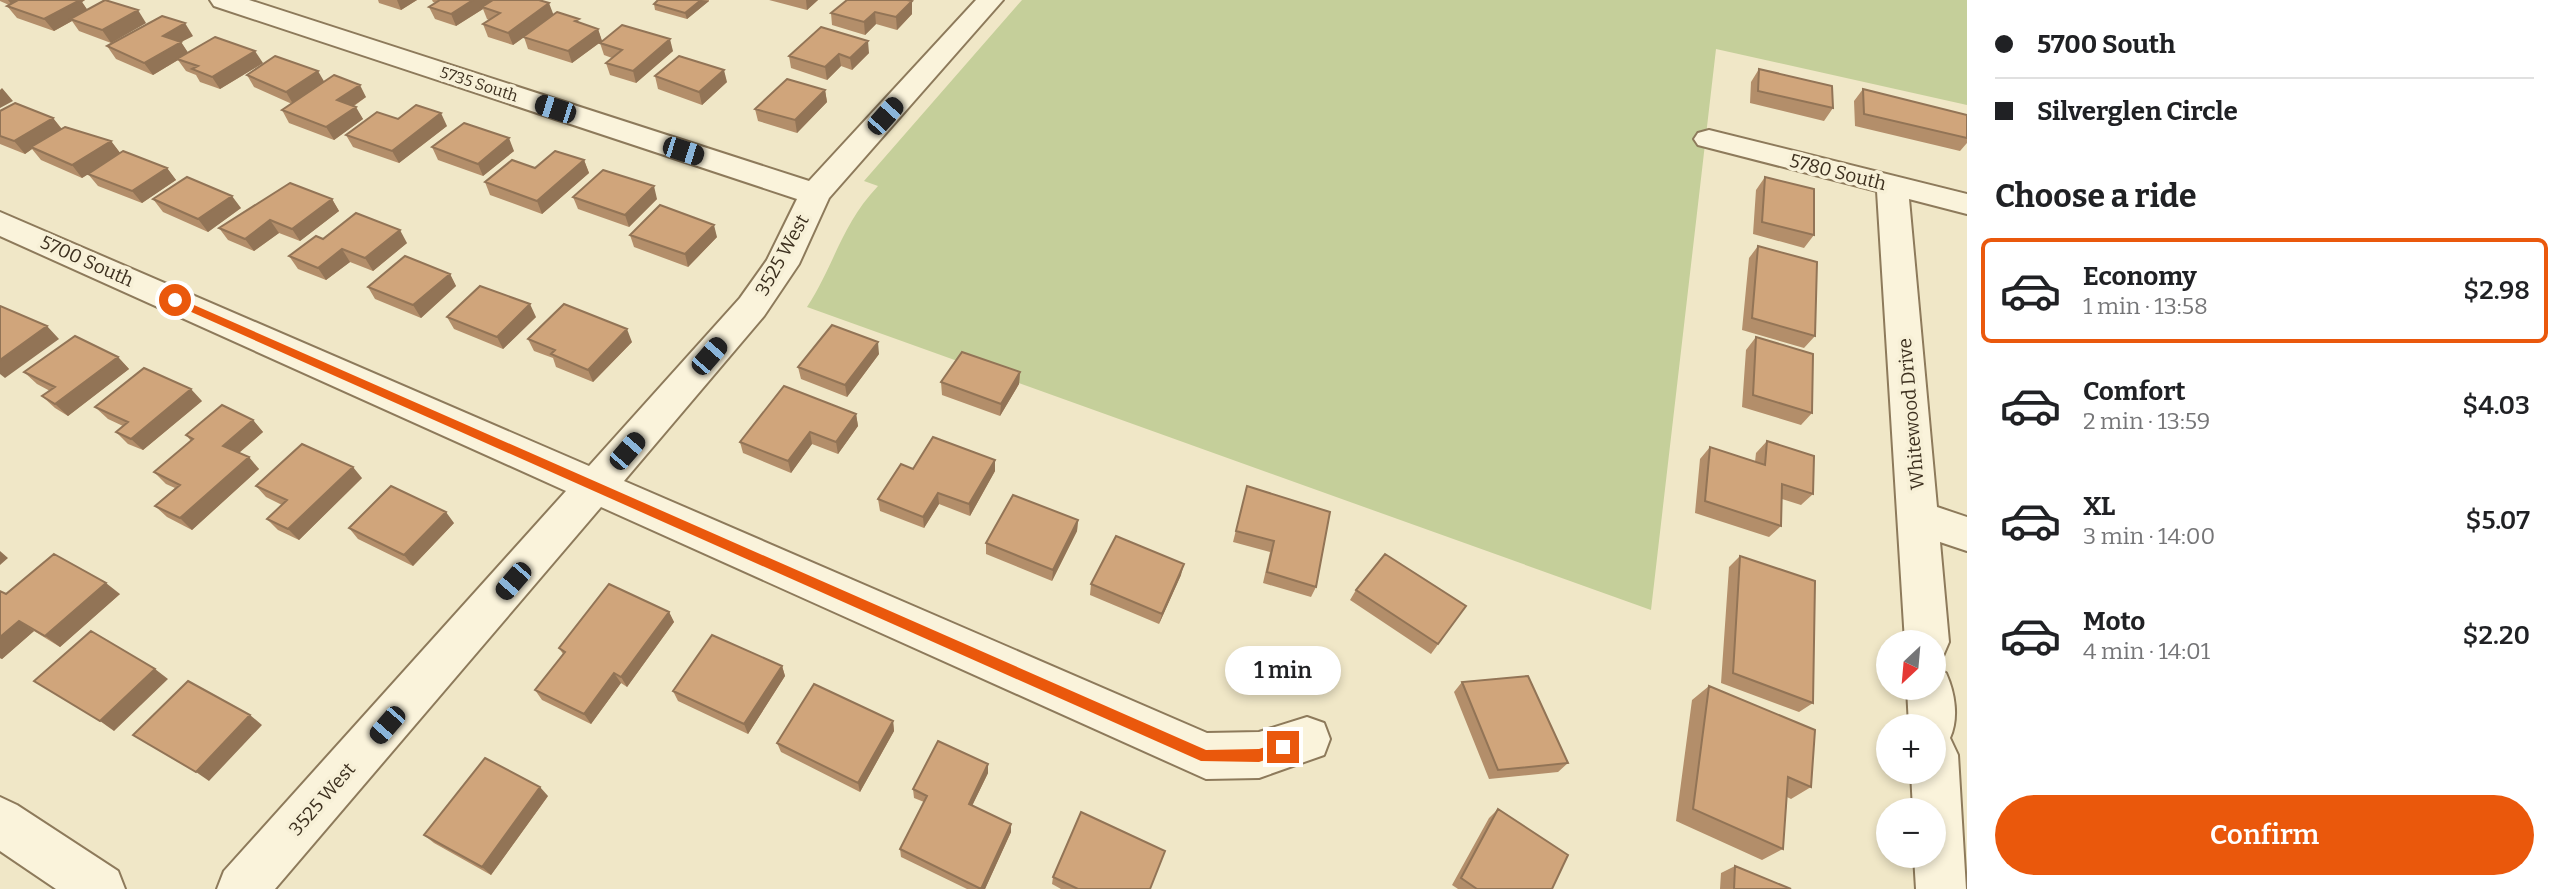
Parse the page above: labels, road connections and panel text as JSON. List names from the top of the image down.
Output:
{
  "streets": {
    "street": [
      "5735 South",
      "5780 South",
      "3525 West",
      "5700 South",
      "Whitewood Drive"
    ]
  },
  "crossings": [
    ["5735 South", "3525 West"],
    ["5780 South", "Whitewood Drive"],
    ["3525 West", "5700 South"]
  ],
  "north": "bottom left",
  "page": {
    "banner": ["5700 South", "Silverglen Circle"],
    "heading": "Choose a ride",
    "list": [
      {
        "name": "Economy",
        "note": "1 min · 13:58",
        "value": "$2.98"
      },
      {
        "name": "Comfort",
        "note": "2 min · 13:59",
        "value": "$4.03"
      },
      {
        "name": "XL",
        "note": "3 min · 14:00",
        "value": "$5.07"
      },
      {
        "name": "Moto",
        "note": "4 min · 14:01",
        "value": "$2.20"
      }
    ],
    "map_buttons": ["+", "−"],
    "bubble": "1 min",
    "buttons": "Confirm"
  }
}
